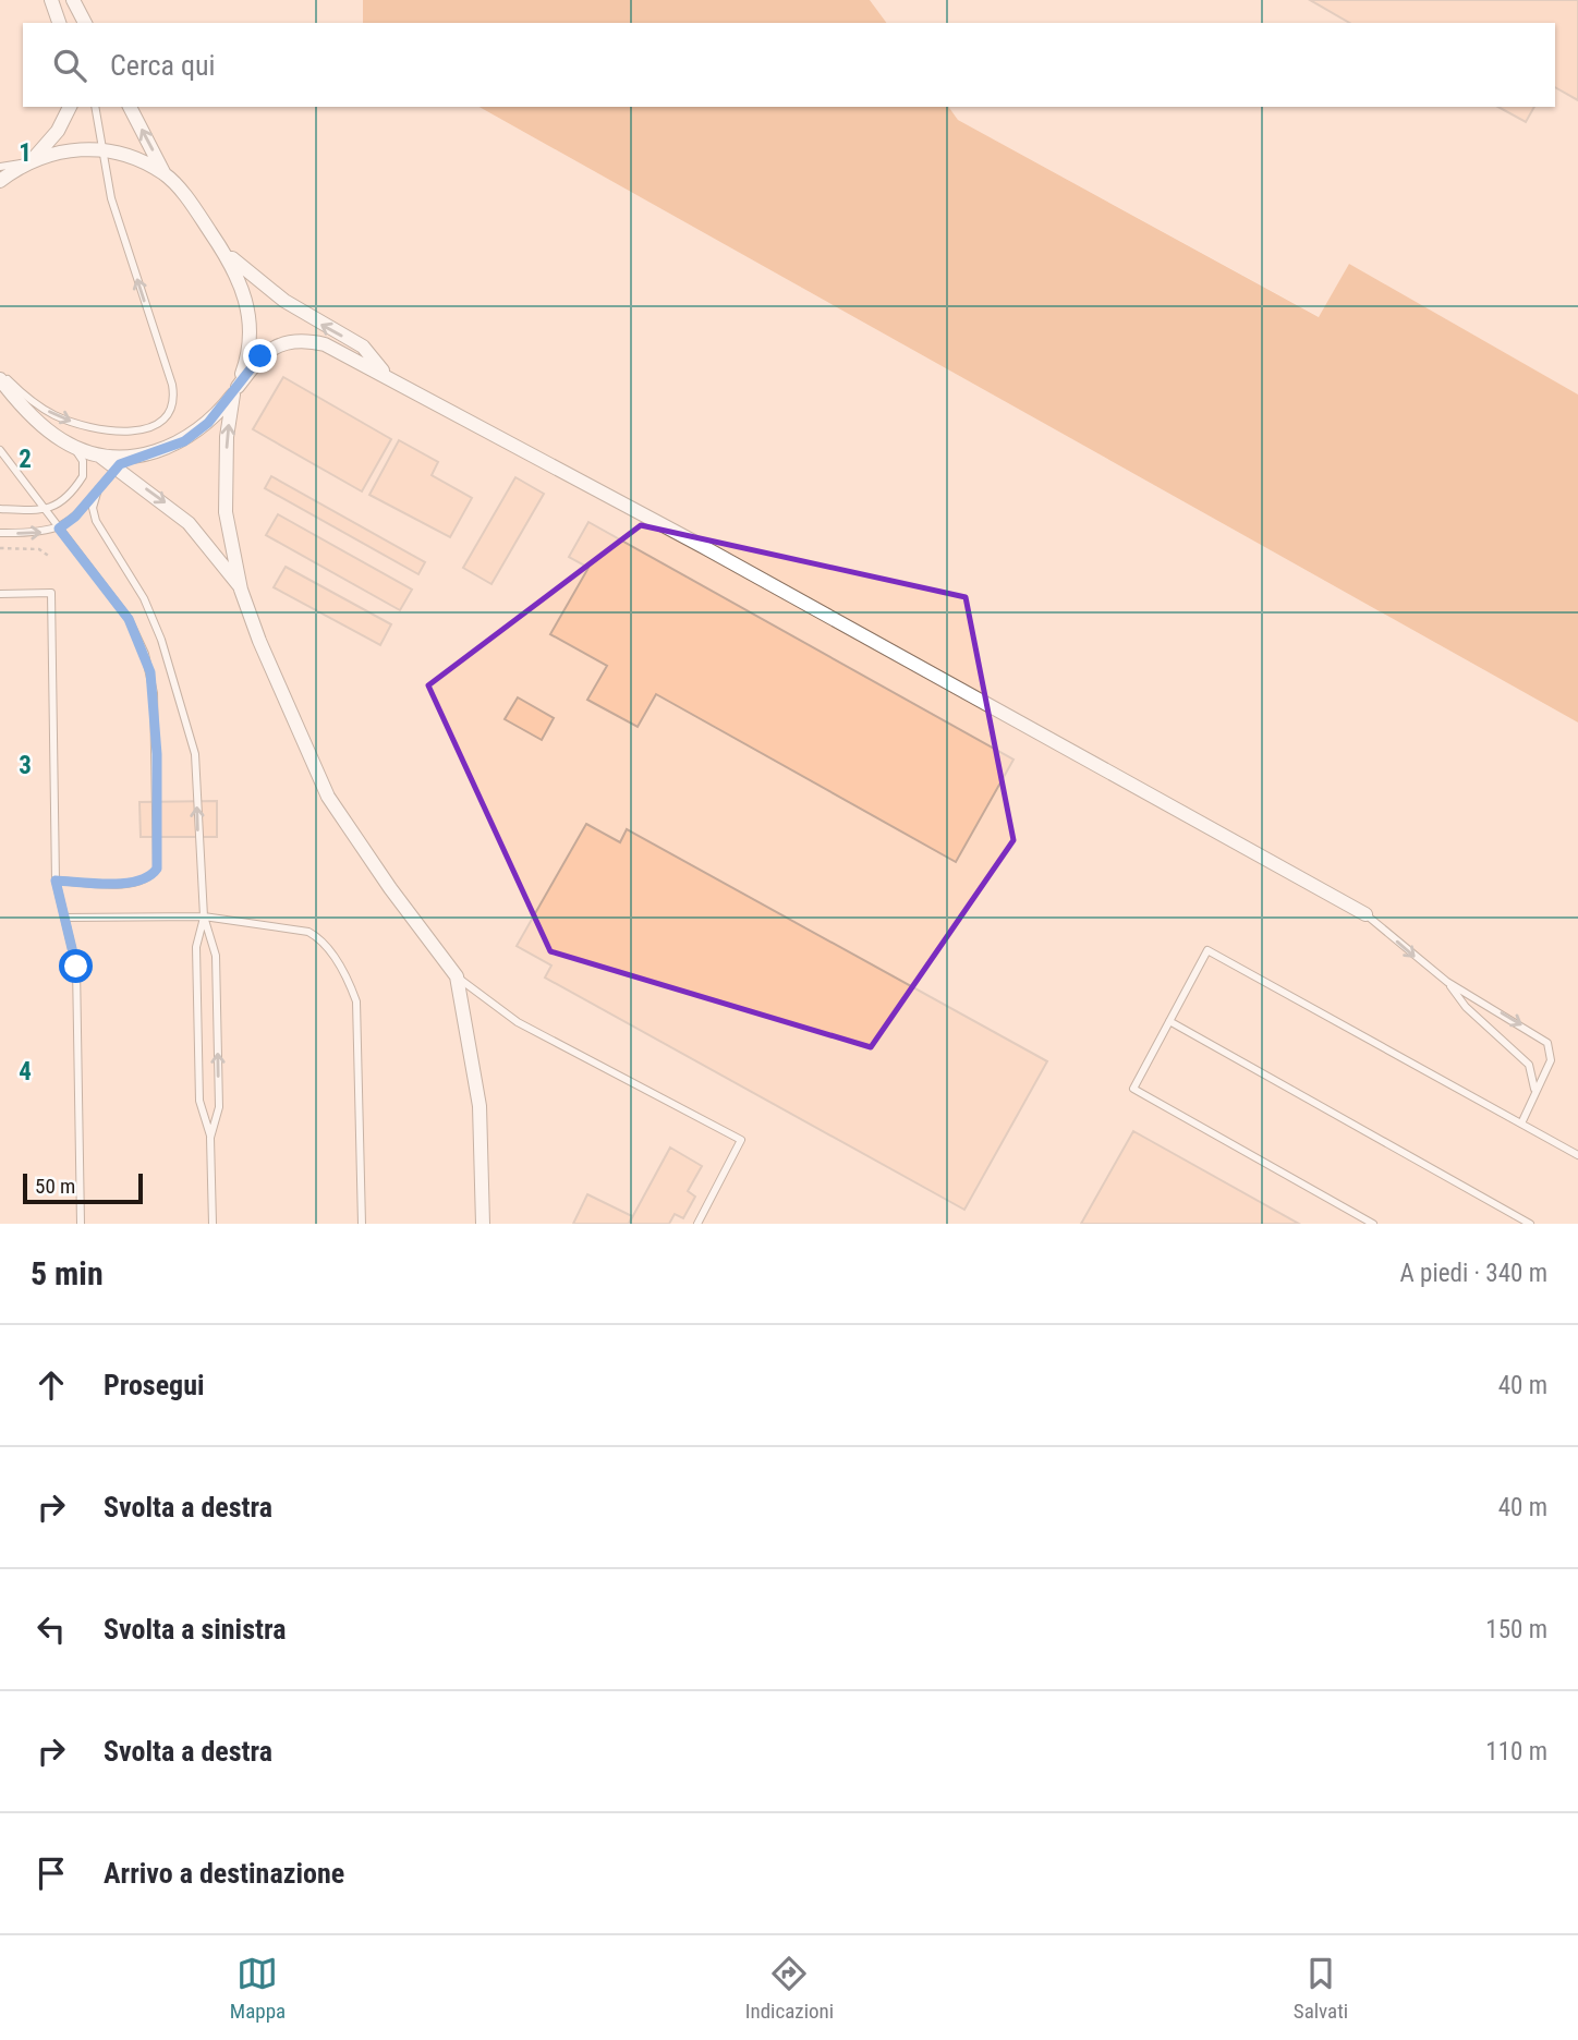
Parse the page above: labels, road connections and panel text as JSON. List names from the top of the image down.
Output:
{
  "scale_bar": "50 m",
  "page": {
    "search": "Cerca qui",
    "scale": "50 m",
    "heading": ["5 min", "A piedi · 340 m"],
    "list": [
      ["Prosegui", "40 m"],
      ["Svolta a destra", "40 m"],
      ["Svolta a sinistra", "150 m"],
      ["Svolta a destra", "110 m"],
      "Arrivo a destinazione"
    ],
    "nav": ["Mappa", "Indicazioni", "Salvati"]
  },
  "grid": {
    "rows": [
      "1",
      "2",
      "3",
      "4"
    ]
  }
}
